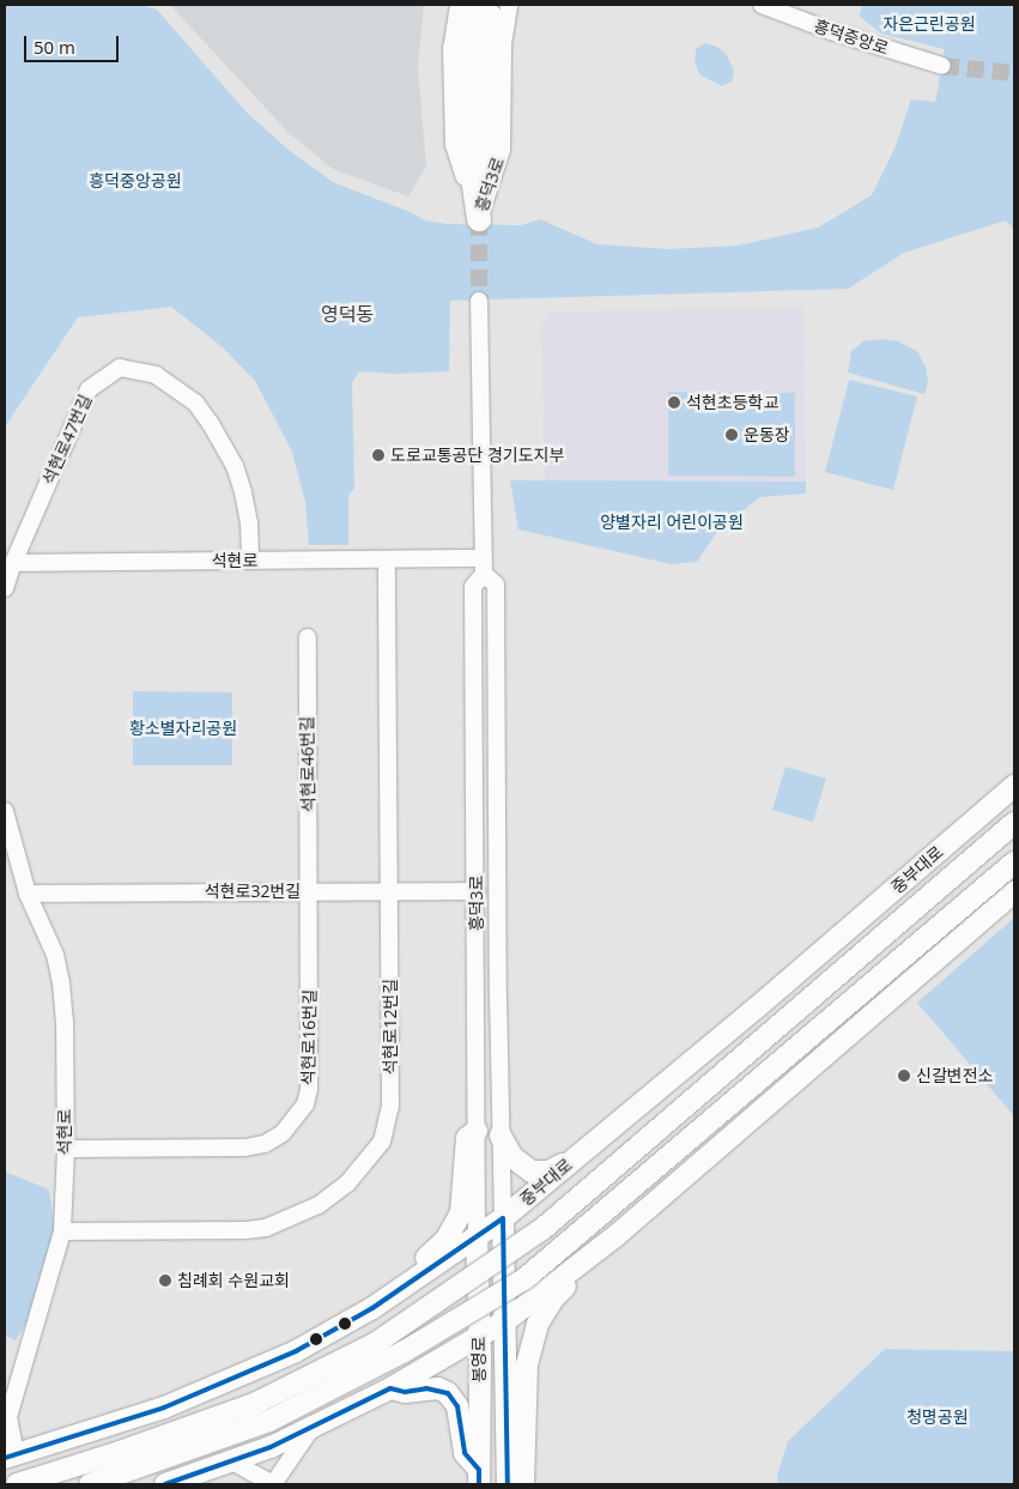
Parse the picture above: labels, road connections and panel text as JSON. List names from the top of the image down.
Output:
{
  "streets": {
    "main road": ["중부대로", "봉영로"],
    "street": [
      "흥덕중앙로",
      "흥덕3로",
      "석현로47번길",
      "석현로",
      "석현로46번길",
      "석현로32번길",
      "석현로12번길",
      "석현로16번길"
    ]
  },
  "crossings": [
    ["흥덕3로", "석현로"],
    ["흥덕3로", "중부대로"],
    ["흥덕3로", "석현로32번길"],
    ["흥덕3로", "봉영로"],
    ["석현로47번길", "석현로"],
    ["석현로", "중부대로"],
    ["석현로", "석현로32번길"],
    ["석현로", "석현로12번길"],
    ["석현로", "석현로16번길"],
    ["석현로46번길", "석현로32번길"],
    ["석현로46번길", "석현로16번길"],
    ["중부대로", "봉영로"],
    ["석현로32번길", "석현로12번길"],
    ["석현로32번길", "석현로16번길"]
  ],
  "districts": ["영덕동"],
  "parks": [
    "자은근린공원",
    "흥덕중앙공원",
    "양별자리 어린이공원",
    "황소별자리공원",
    "청명공원"
  ],
  "places": [
    "석현초등학교",
    "운동장",
    "도로교통공단 경기도지부",
    "신갈변전소",
    "침례회 수원교회"
  ],
  "scale_bar": "50 m"
}
